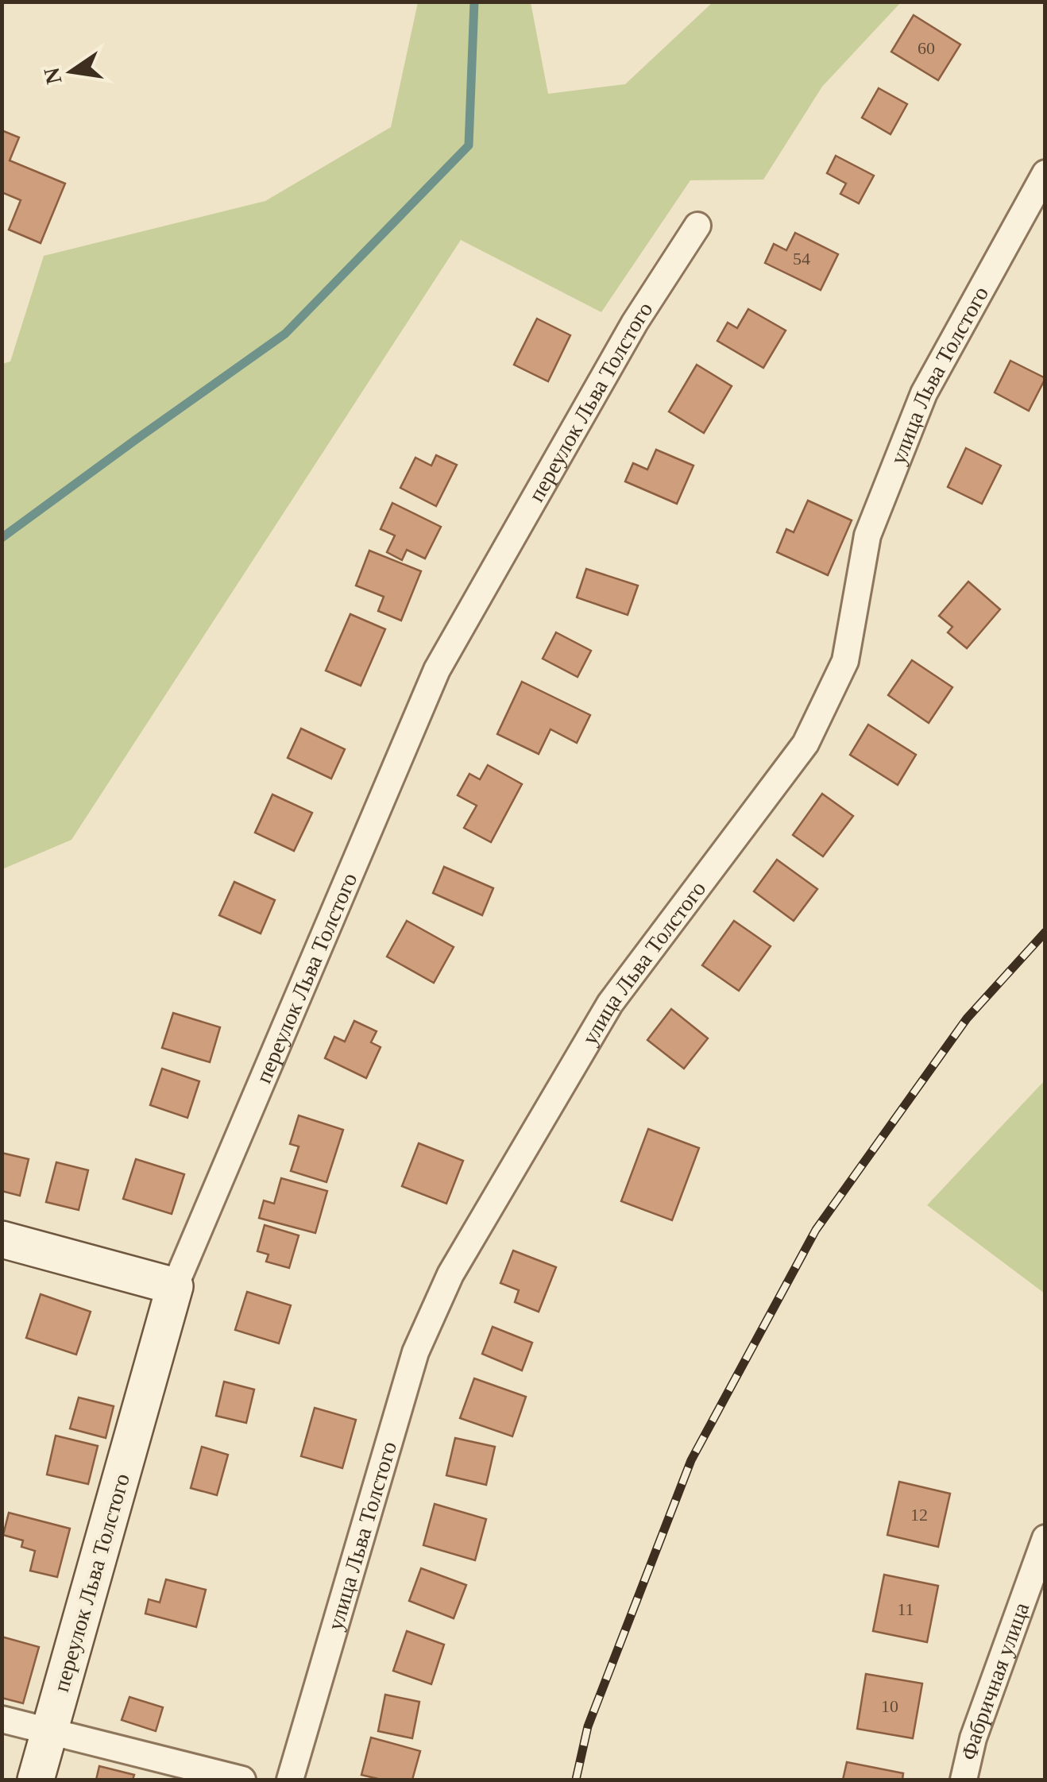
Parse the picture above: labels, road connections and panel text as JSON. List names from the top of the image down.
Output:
{
  "streets": {
    "street": ["улица Льва Толстого", "переулок Льва Толстого", "Фабричная улица"]
  },
  "house_numbers": [
    "60",
    "54",
    "12",
    "11",
    "10"
  ],
  "north": "left"
}
